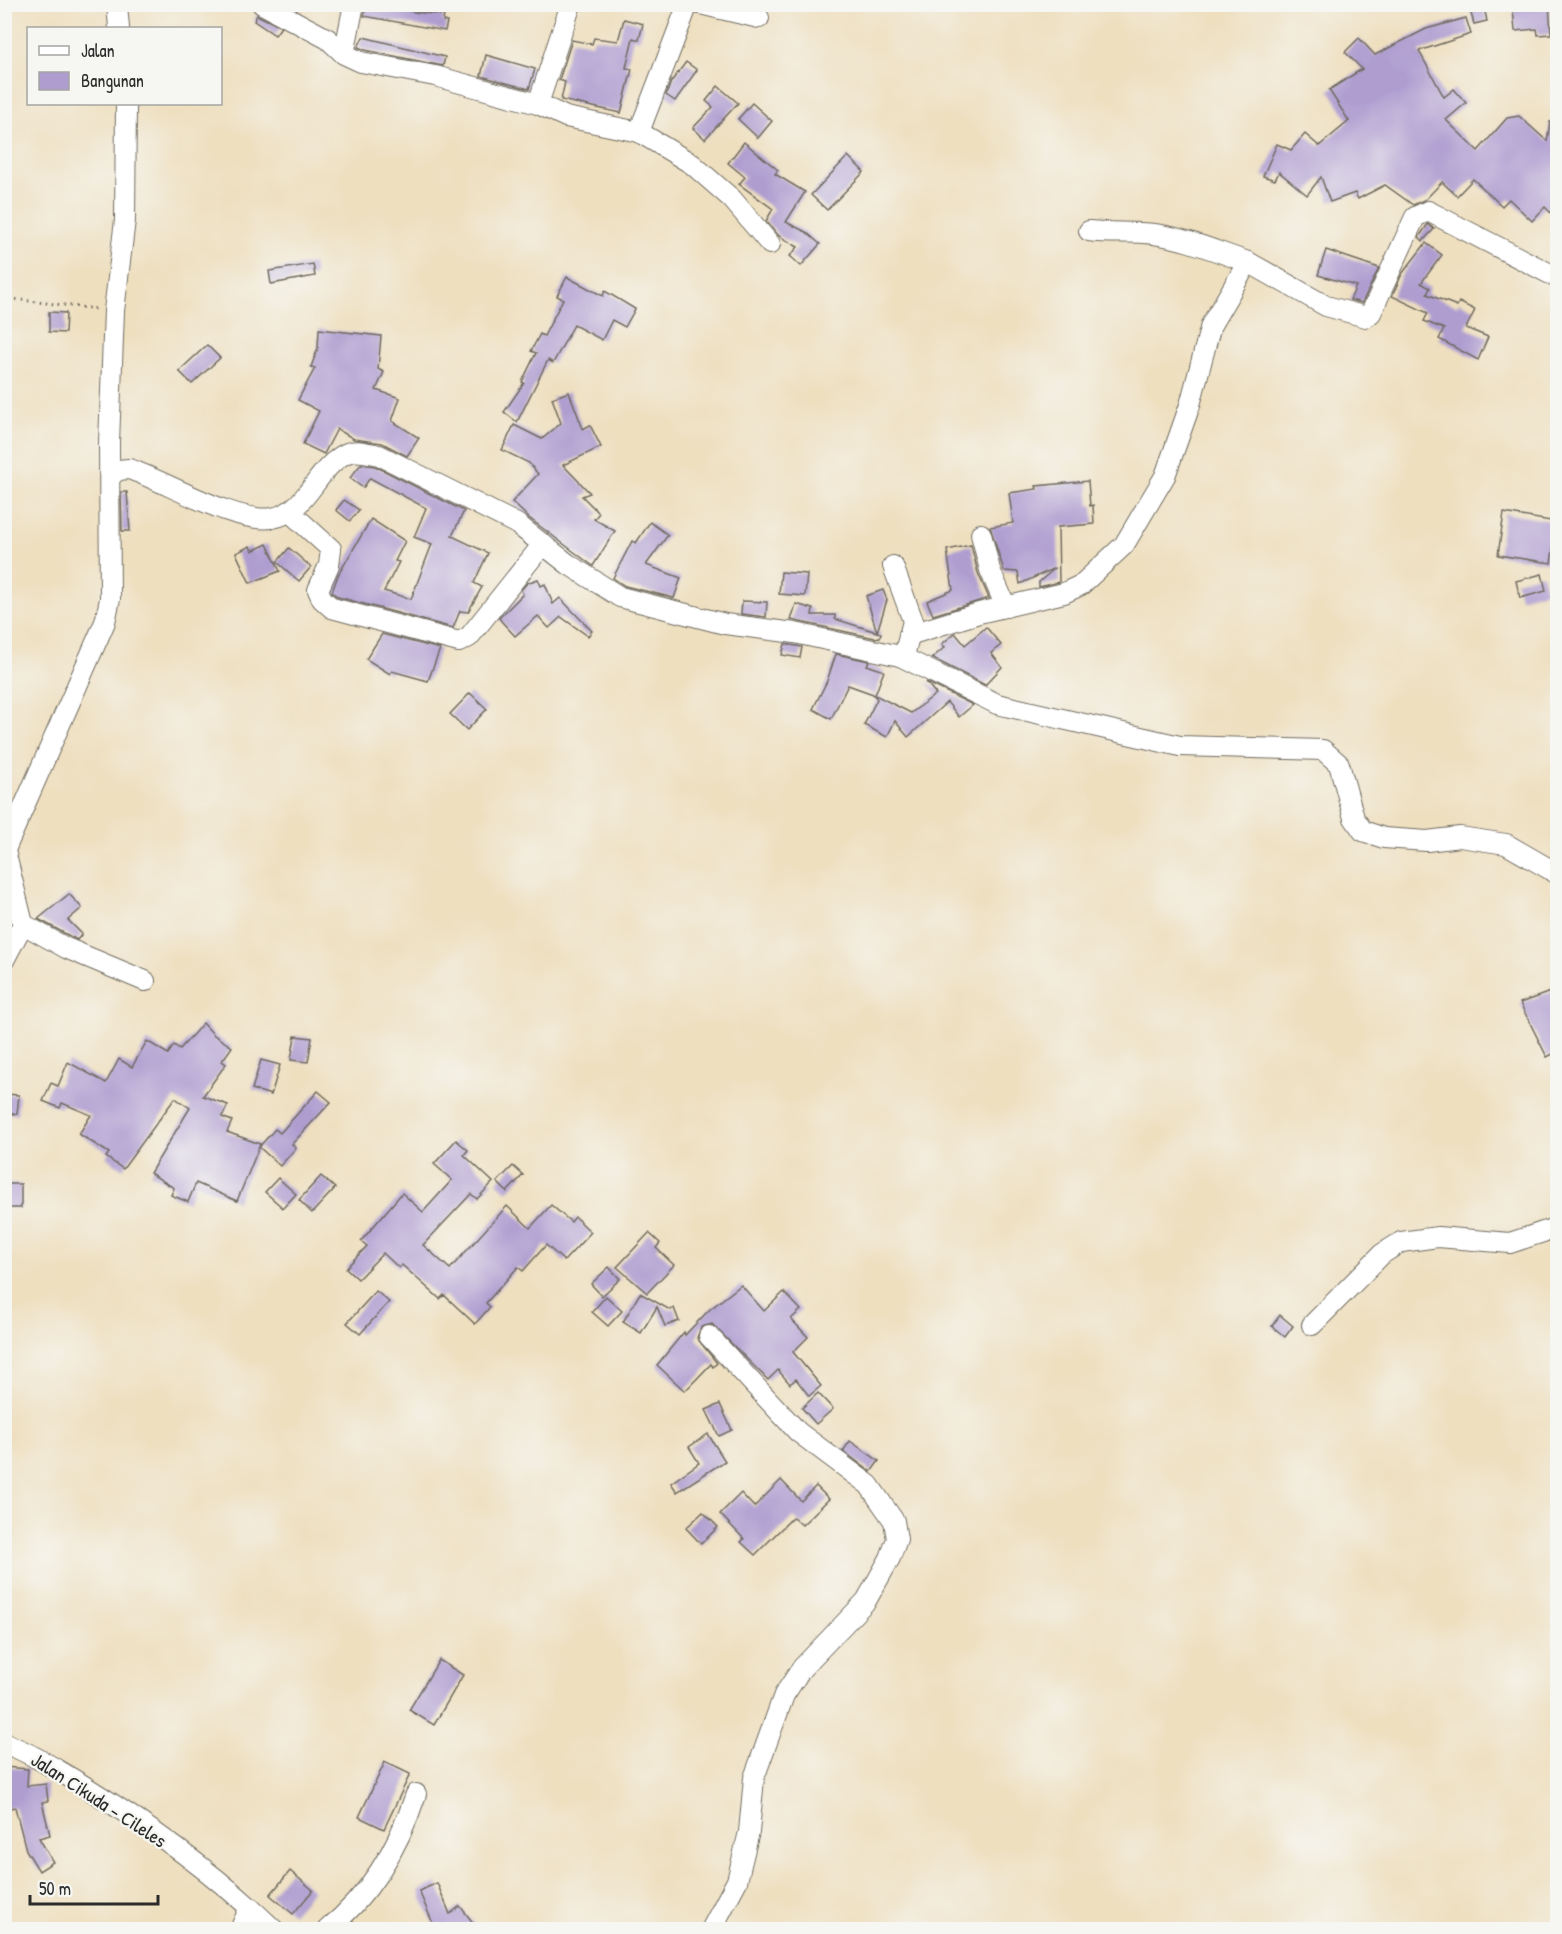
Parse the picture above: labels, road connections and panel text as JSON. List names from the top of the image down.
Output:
{
  "streets": {
    "street": ["Jalan Cikuda - Cileles"]
  },
  "legend": ["Jalan", "Bangunan"],
  "scale_bar": "50 m"
}
